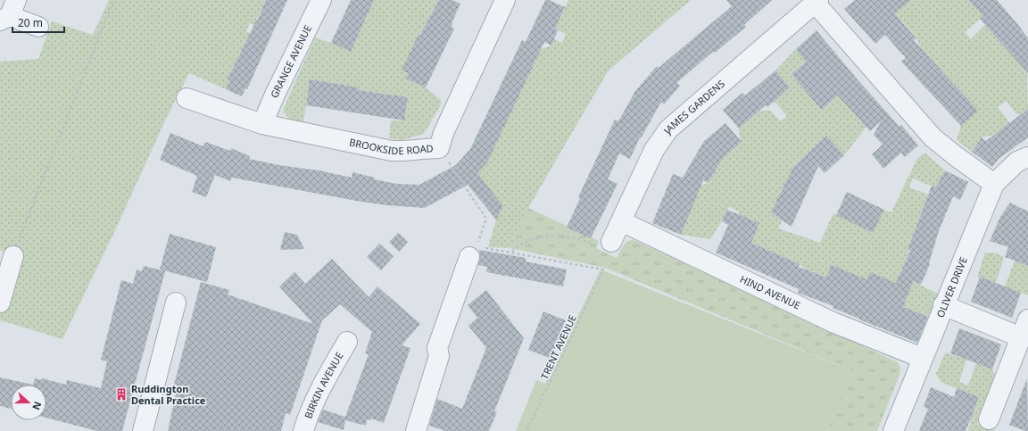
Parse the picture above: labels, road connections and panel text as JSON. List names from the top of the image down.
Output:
{
  "streets": {
    "street": [
      "GRANGE AVENUE",
      "JAMES GARDENS",
      "BROOKSIDE ROAD",
      "OLIVER DRIVE",
      "HIND AVENUE",
      "BIRKIN AVENUE"
    ],
    "path": ["TRENT AVENUE"]
  },
  "crossings": [
    ["GRANGE AVENUE", "BROOKSIDE ROAD"],
    ["JAMES GARDENS", "OLIVER DRIVE"],
    ["JAMES GARDENS", "HIND AVENUE"],
    ["OLIVER DRIVE", "HIND AVENUE"]
  ],
  "places": {
    "building": ["Ruddington Dental Practice"]
  },
  "scale_bar": "20 m",
  "north": "right"
}
